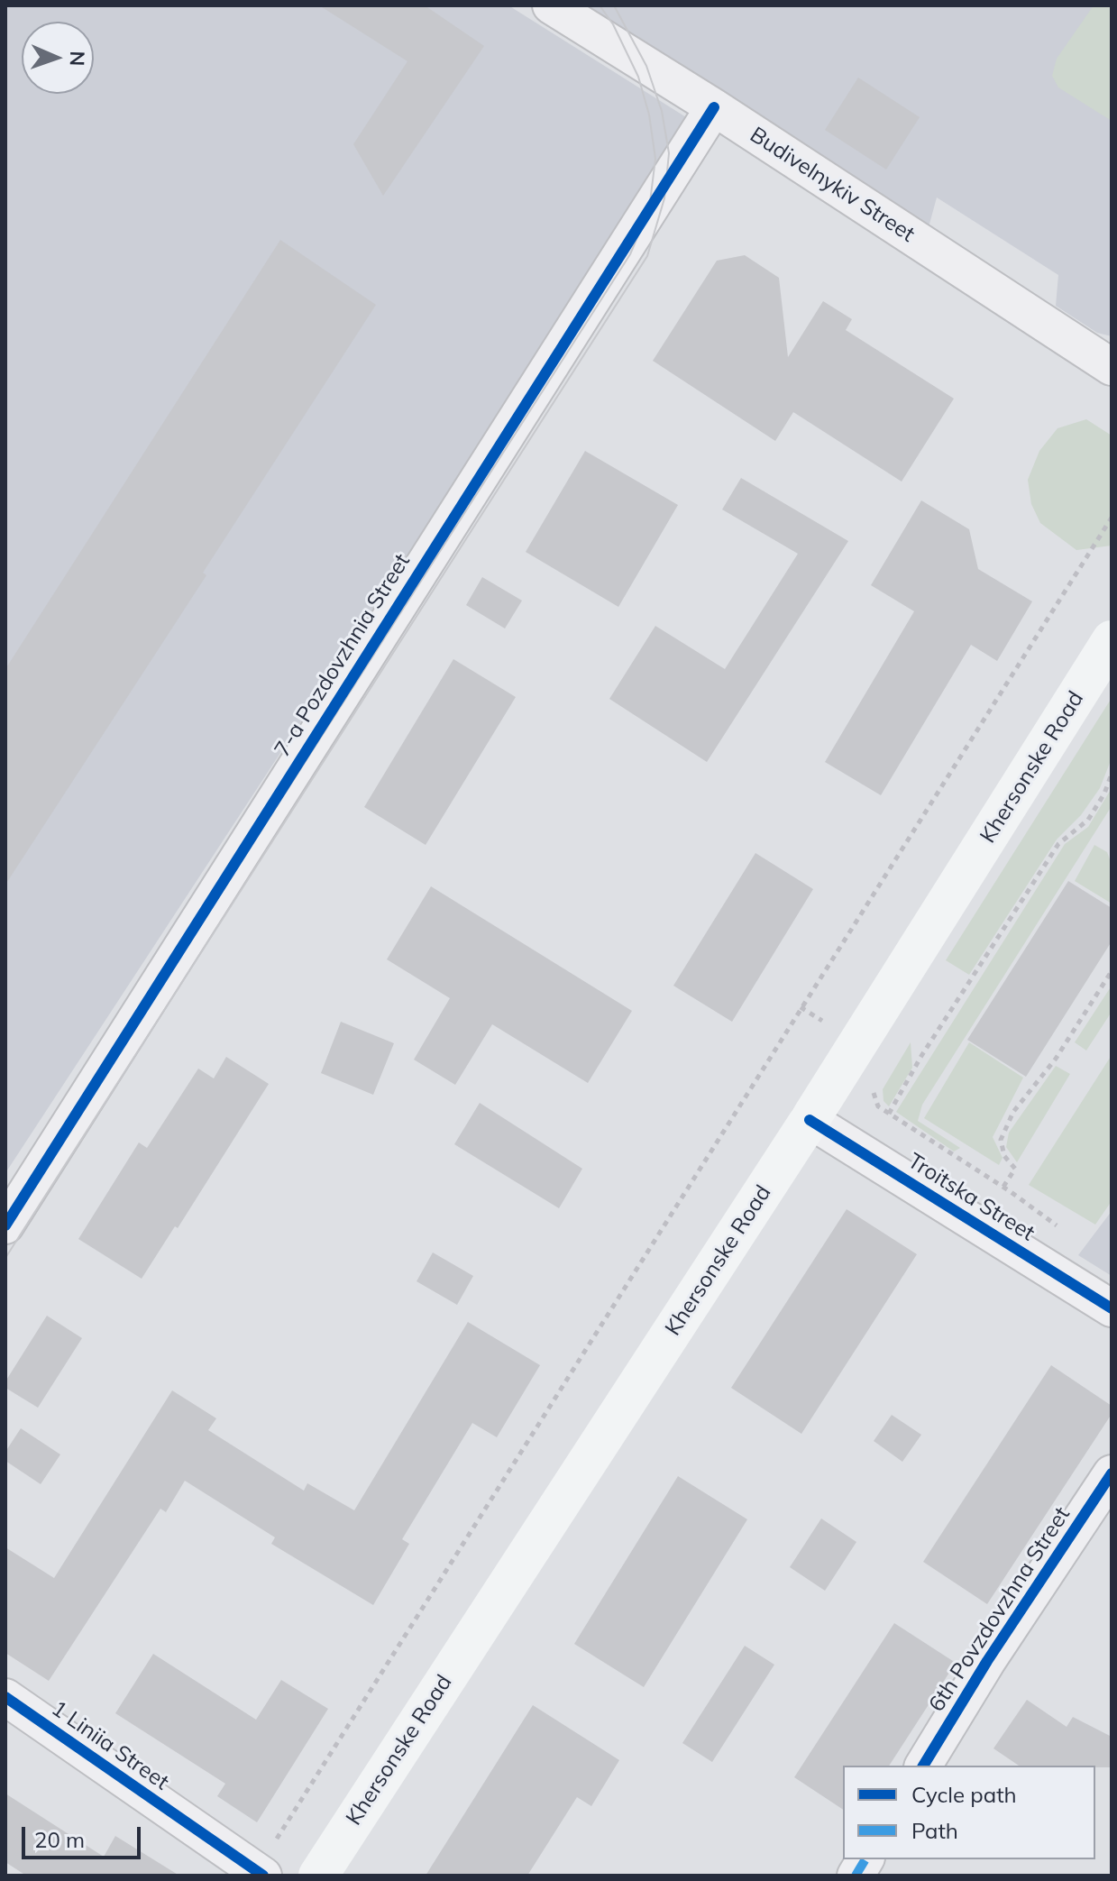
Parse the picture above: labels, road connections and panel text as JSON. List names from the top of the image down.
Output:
{
  "streets": {
    "main road": ["Khersonske Road"],
    "street": [
      "Budivelnykiv Street",
      "7-a Pozdovzhnia Street",
      "Troitska Street",
      "6th Povzdovzhna Street",
      "1 Liniia Street"
    ]
  },
  "crossings": [
    ["Budivelnykiv Street", "7-a Pozdovzhnia Street"],
    ["Khersonske Road", "Troitska Street"]
  ],
  "legend": ["Cycle path", "Path"],
  "scale_bar": "20 m",
  "north": "right"
}
